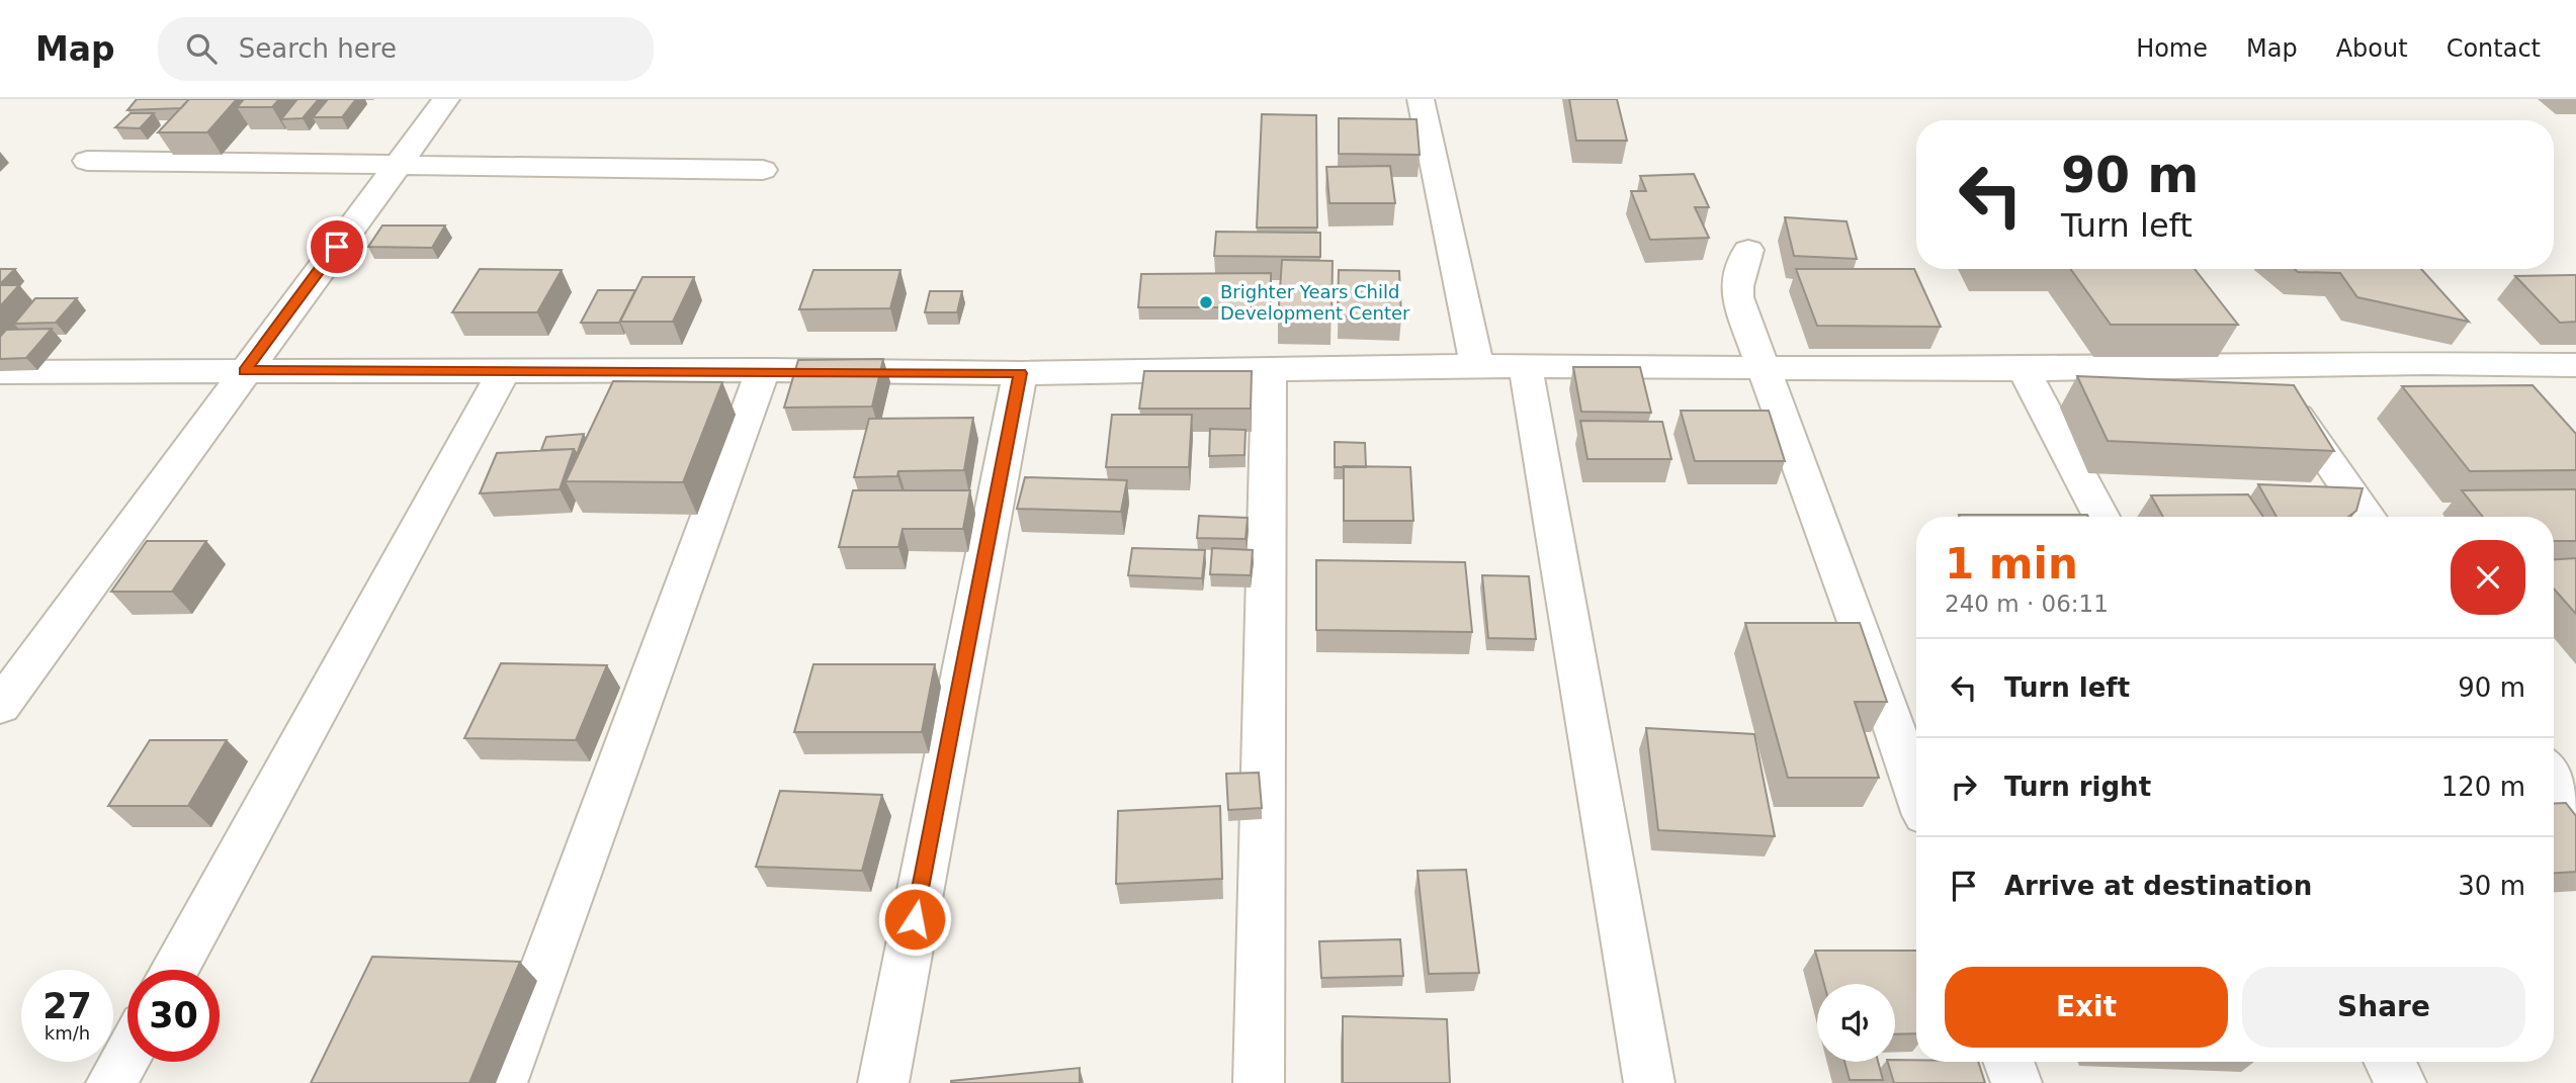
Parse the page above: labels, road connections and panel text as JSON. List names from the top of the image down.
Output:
{
  "places": ["Brighter Years Child Development Center"],
  "page": {
    "header": "Map",
    "search": "Search here",
    "nav": [
      "Home",
      "Map",
      "About",
      "Contact"
    ],
    "turn": ["90 m", "Turn left"],
    "heading": ["1 min", "240 m · 06:11"],
    "list": [
      {
        "name": "Turn left",
        "value": "90 m"
      },
      {
        "name": "Turn right",
        "value": "120 m"
      },
      {
        "name": "Arrive at destination",
        "value": "30 m"
      }
    ],
    "buttons": ["Exit", "Share"],
    "speed": "27 km/h",
    "limit": "30"
  }
}
